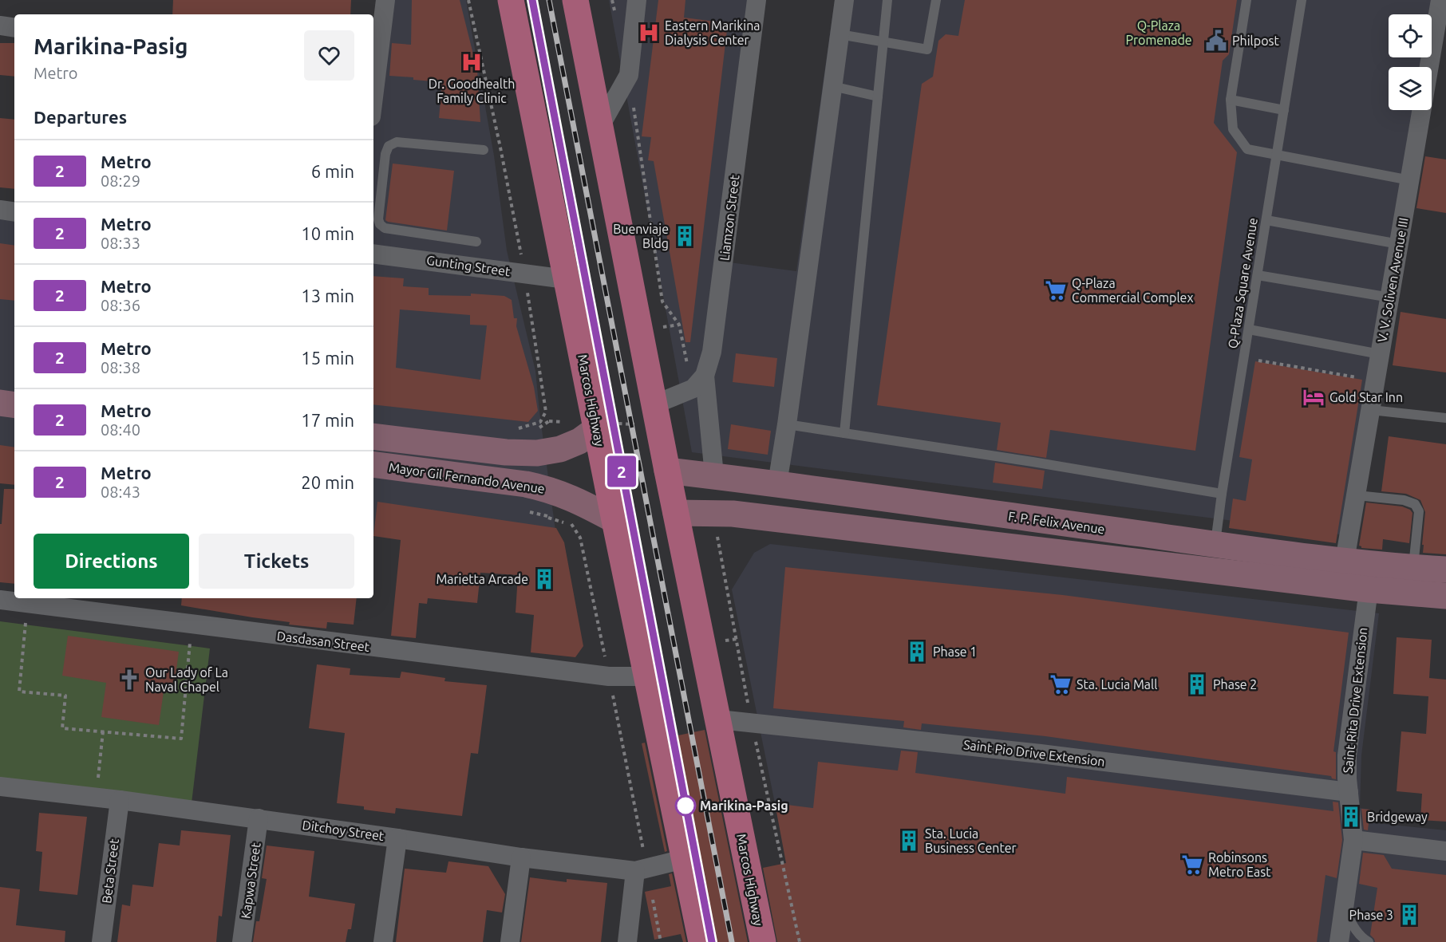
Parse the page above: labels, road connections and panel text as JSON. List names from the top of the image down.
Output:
{
  "streets": {
    "main road": ["Marcos Highway", "Mayor Gil Fernando Avenue", "F. P. Felix Avenue"],
    "street": [
      "Liamzon Street",
      "Gunting Street",
      "V. V. Soliven Avenue III",
      "Dasdasan Street",
      "Saint Rita Drive Extension",
      "Saint Pio Drive Extension",
      "Ditchoy Street",
      "Beta Street",
      "Kapwa Street"
    ],
    "lane": ["Q-Plaza Square Avenue"]
  },
  "crossings": [
    ["Gunting Street", "Marcos Highway"],
    ["V. V. Soliven Avenue III", "F. P. Felix Avenue"],
    ["Q-Plaza Square Avenue", "F. P. Felix Avenue"],
    ["Marcos Highway", "Mayor Gil Fernando Avenue"],
    ["Marcos Highway", "F. P. Felix Avenue"],
    ["Marcos Highway", "Dasdasan Street"],
    ["Marcos Highway", "Saint Pio Drive Extension"],
    ["Marcos Highway", "Ditchoy Street"],
    ["F. P. Felix Avenue", "Saint Rita Drive Extension"],
    ["Saint Rita Drive Extension", "Saint Pio Drive Extension"],
    ["Ditchoy Street", "Beta Street"],
    ["Ditchoy Street", "Kapwa Street"]
  ],
  "parks": ["Q-Plaza Promenade"],
  "places": {
    "hospital": ["Eastern Marikina Dialysis Center", "Dr. Goodhealth Family Clinic"],
    "public building": ["Philpost"],
    "building": [
      "Buenviaje Bldg",
      "Marietta Arcade",
      "Phase 1",
      "Phase 2",
      "Bridgeway",
      "Sta. Lucia Business Center",
      "Phase 3"
    ],
    "supermarket": ["Q-Plaza Commercial Complex", "Sta. Lucia Mall", "Robinsons Metro East"],
    "hotel": ["Gold Star Inn"],
    "church": ["Our Lady of La Naval Chapel"],
    "other": ["Marikina-Pasig"]
  },
  "lines": ["metro line 2"],
  "page": {
    "on_map": "2",
    "heading": [
      ["Marikina-Pasig", "Metro"],
      "Departures"
    ],
    "list": [
      {
        "mark": "2",
        "name": "Metro",
        "note": "08:29",
        "value": "6 min"
      },
      {
        "mark": "2",
        "name": "Metro",
        "note": "08:33",
        "value": "10 min"
      },
      {
        "mark": "2",
        "name": "Metro",
        "note": "08:36",
        "value": "13 min"
      },
      {
        "mark": "2",
        "name": "Metro",
        "note": "08:38",
        "value": "15 min"
      },
      {
        "mark": "2",
        "name": "Metro",
        "note": "08:40",
        "value": "17 min"
      },
      {
        "mark": "2",
        "name": "Metro",
        "note": "08:43",
        "value": "20 min"
      }
    ],
    "buttons": ["Directions", "Tickets"]
  }
}
